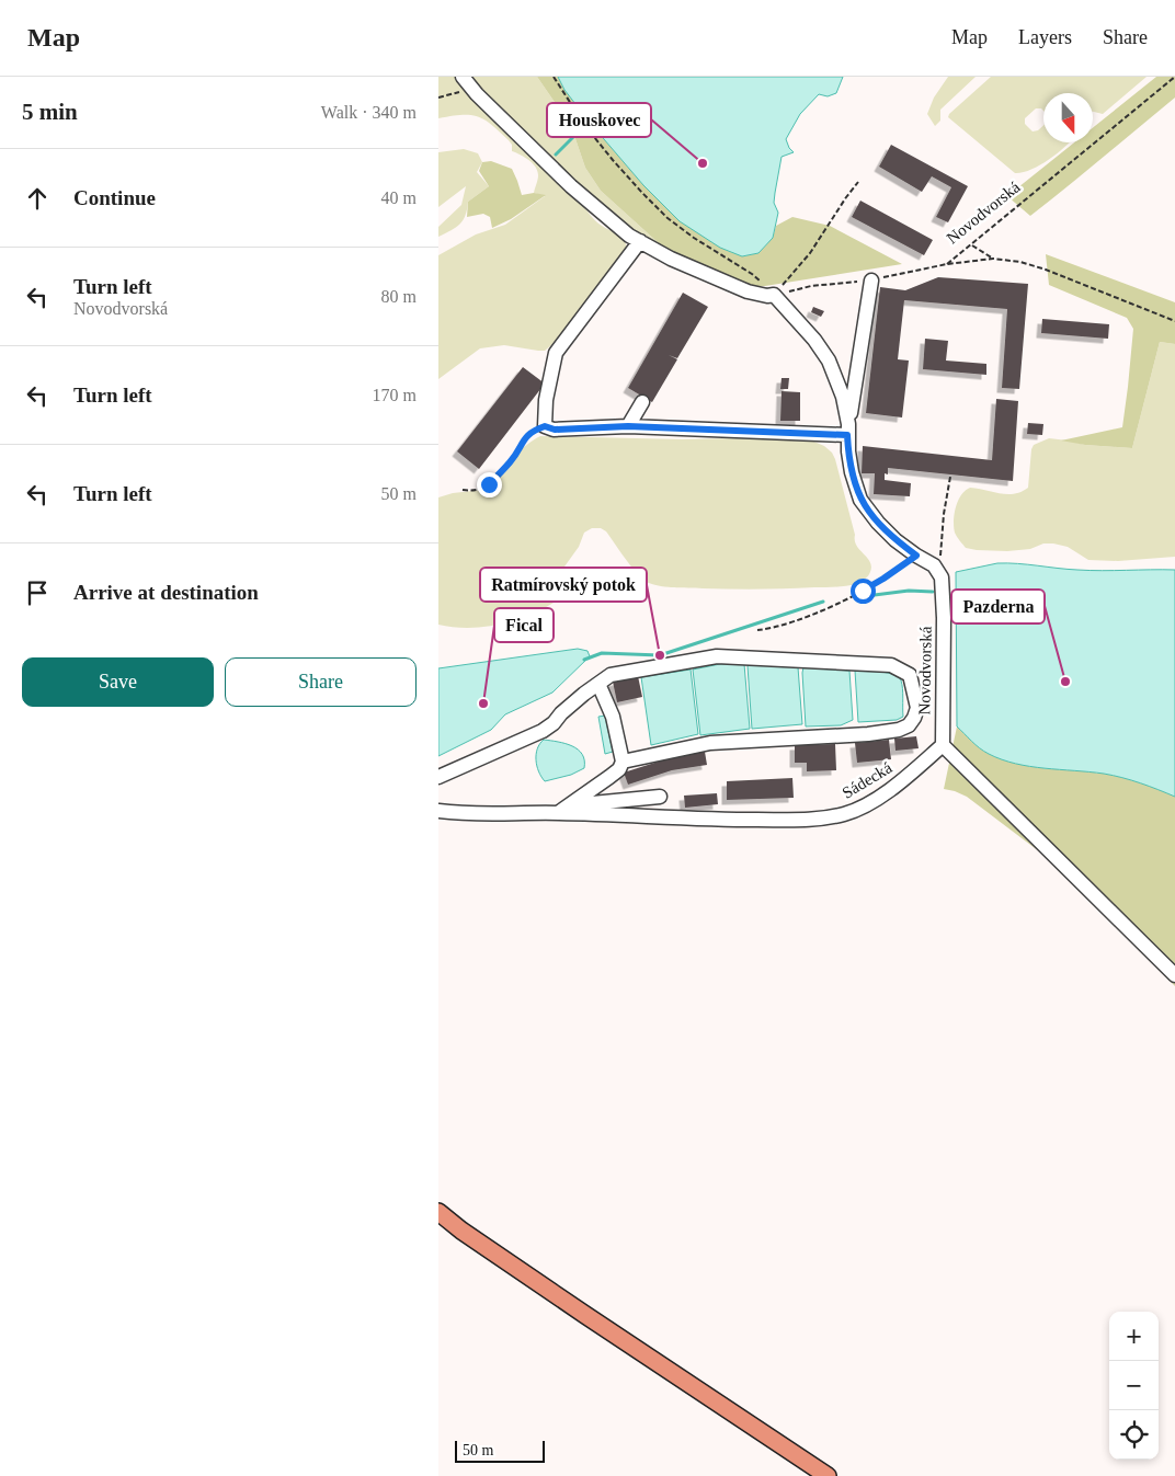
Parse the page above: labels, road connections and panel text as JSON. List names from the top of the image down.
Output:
{
  "streets": {
    "street": ["Novodvorská", "Sádecká"]
  },
  "crossings": [
    ["Novodvorská", "Sádecká"]
  ],
  "places": [
    "Houskovec",
    "Ratmírovský potok",
    "Pazderna",
    "Fical"
  ],
  "scale_bar": "50 m",
  "north": "bottom",
  "page": {
    "header": "Map",
    "nav": ["Map", "Layers", "Share"],
    "heading": ["5 min", "Walk · 340 m"],
    "list": [
      ["Continue", "40 m"],
      ["Turn left", "Novodvorská", "80 m"],
      ["Turn left", "170 m"],
      ["Turn left", "50 m"],
      "Arrive at destination"
    ],
    "buttons": ["Save", "Share"],
    "map_buttons": ["+", "−"],
    "scale": "50 m"
  }
}
